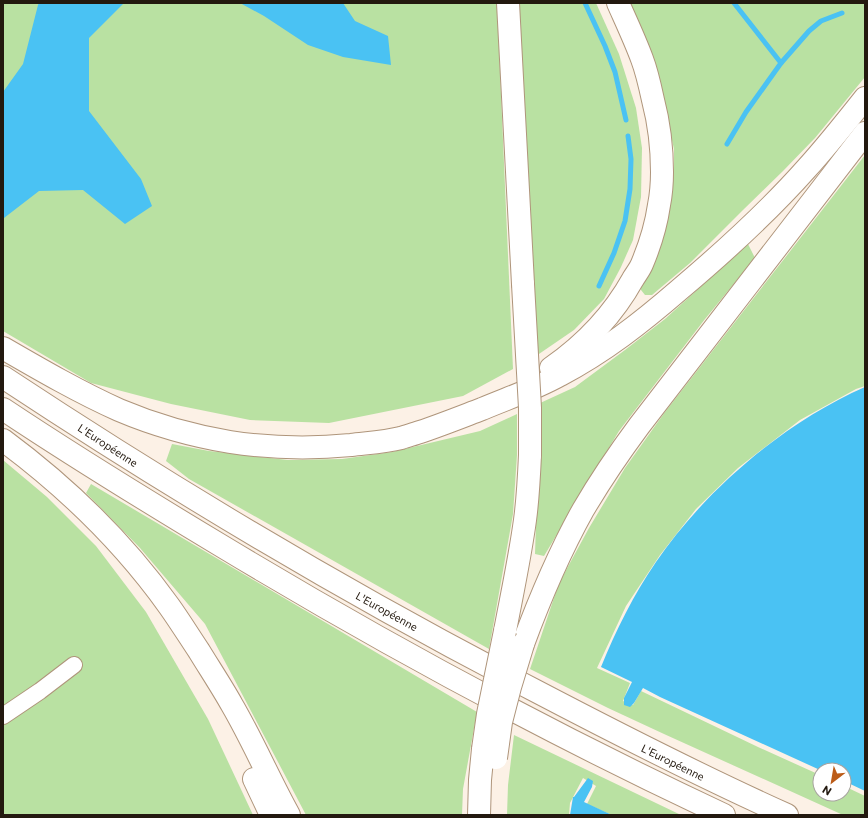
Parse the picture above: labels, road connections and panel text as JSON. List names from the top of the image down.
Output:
{
  "streets": {
    "highway": ["L'Européenne"]
  },
  "north": "bottom left"
}
